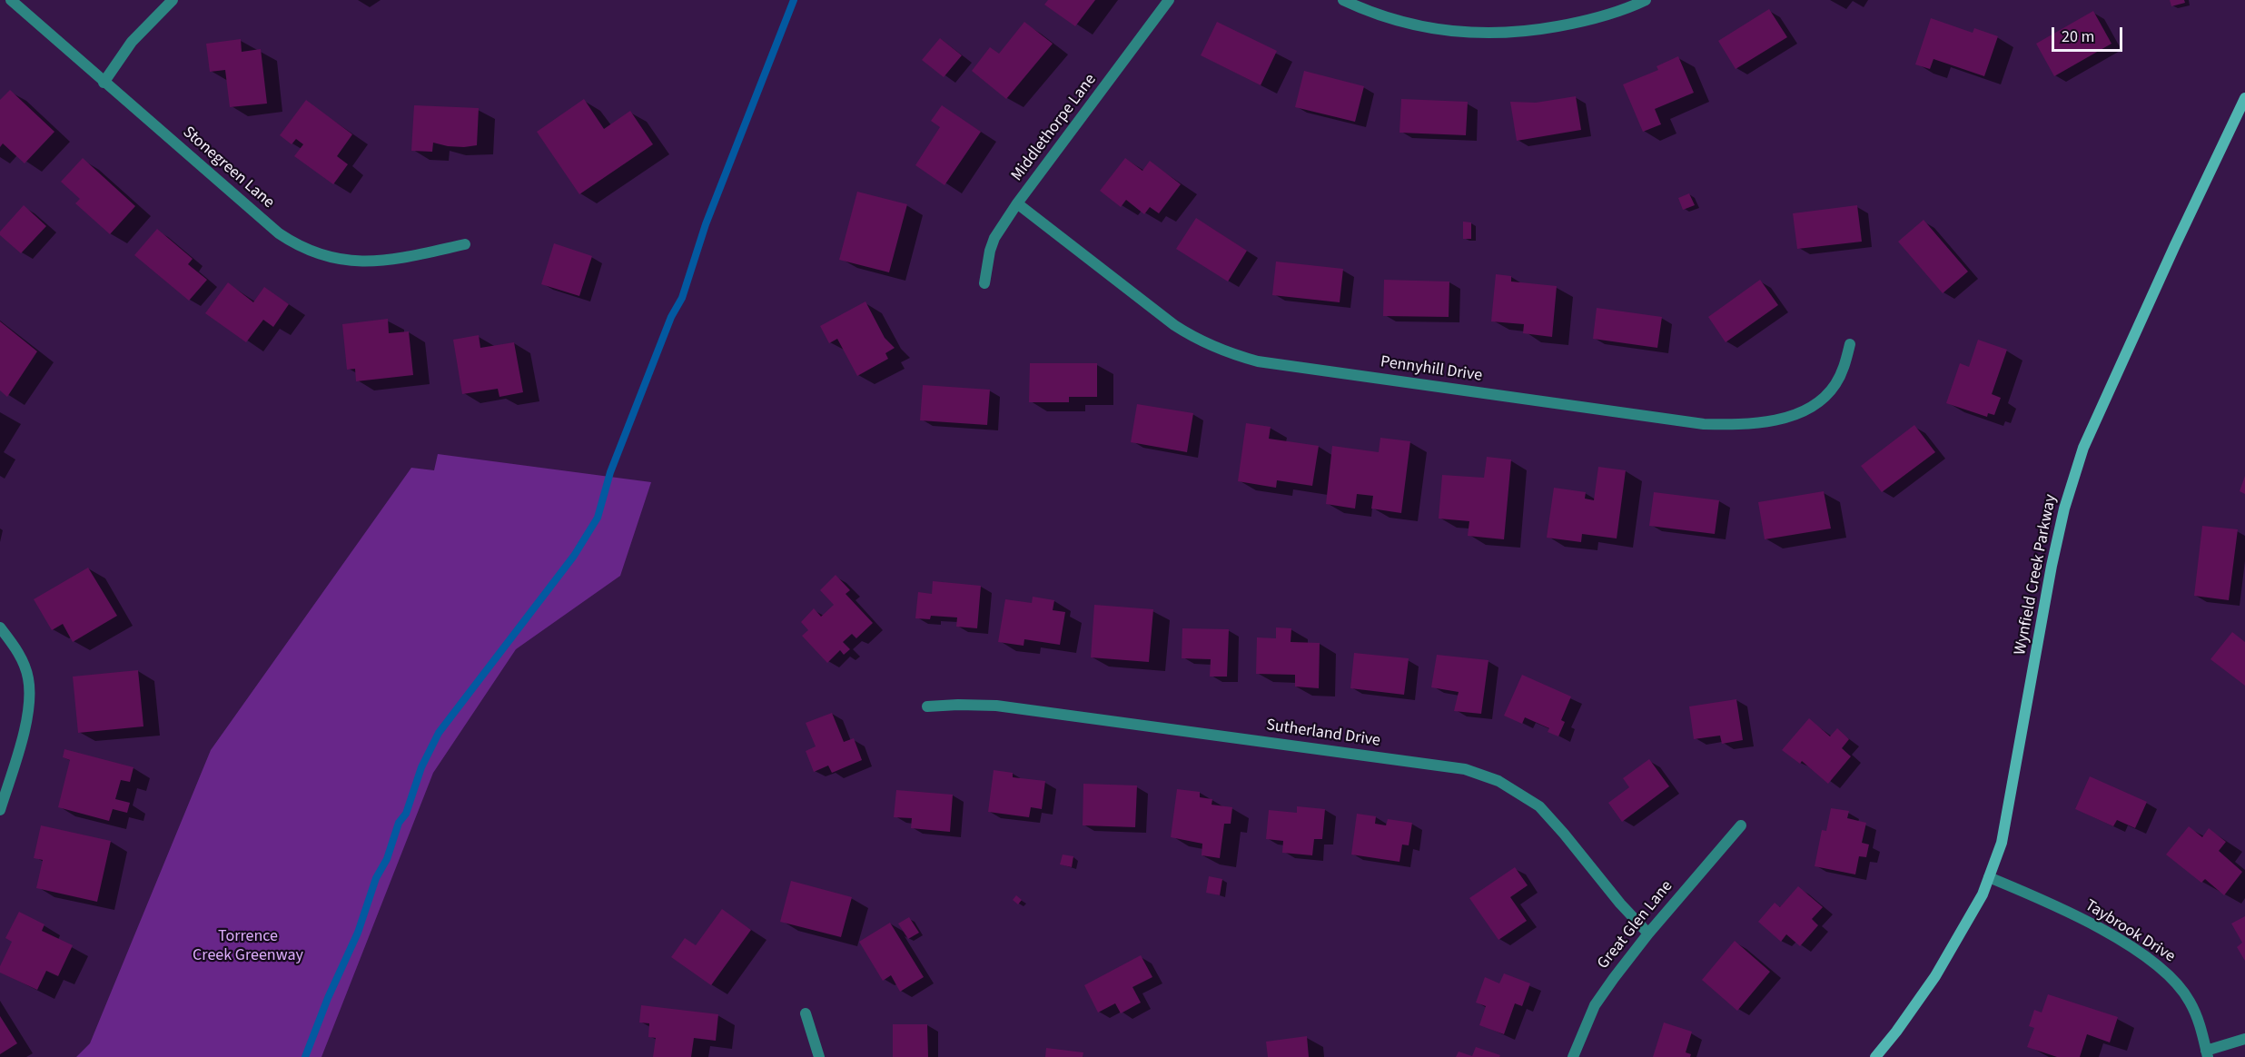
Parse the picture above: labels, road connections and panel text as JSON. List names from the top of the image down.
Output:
{
  "streets": {
    "street": [
      "Middlethorpe Lane",
      "Stonegreen Lane",
      "Pennyhill Drive",
      "Wynfield Creek Parkway",
      "Sutherland Drive",
      "Great Glen Lane",
      "Taybrook Drive"
    ]
  },
  "crossings": [
    ["Middlethorpe Lane", "Pennyhill Drive"],
    ["Wynfield Creek Parkway", "Taybrook Drive"],
    ["Sutherland Drive", "Great Glen Lane"]
  ],
  "parks": ["Torrence Creek Greenway"],
  "scale_bar": "20 m"
}
